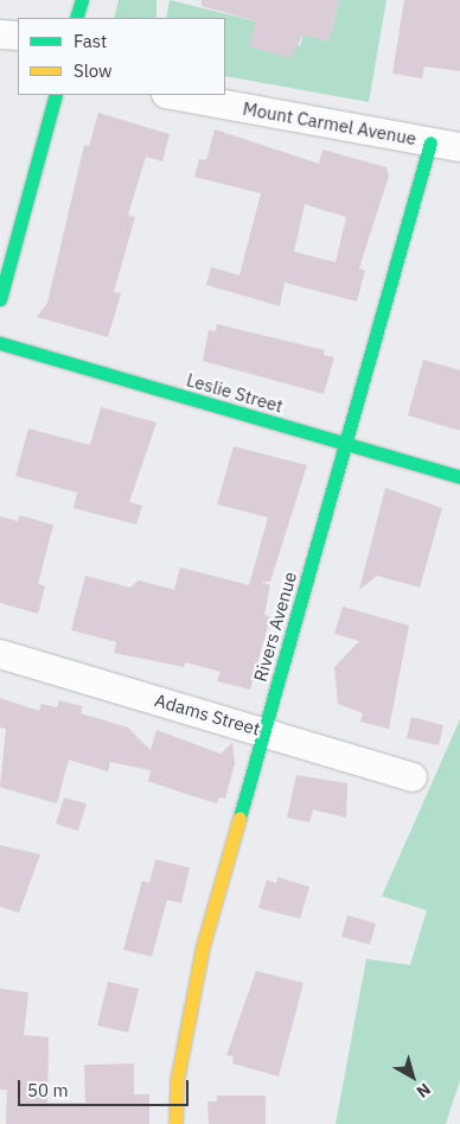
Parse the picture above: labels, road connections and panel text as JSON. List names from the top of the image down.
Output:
{
  "streets": {
    "street": [
      "Mount Carmel Avenue",
      "Leslie Street",
      "Rivers Avenue",
      "Adams Street"
    ]
  },
  "crossings": [
    ["Mount Carmel Avenue", "Rivers Avenue"],
    ["Leslie Street", "Rivers Avenue"],
    ["Rivers Avenue", "Adams Street"]
  ],
  "legend": ["Fast", "Slow"],
  "scale_bar": "50 m",
  "north": "bottom right"
}
